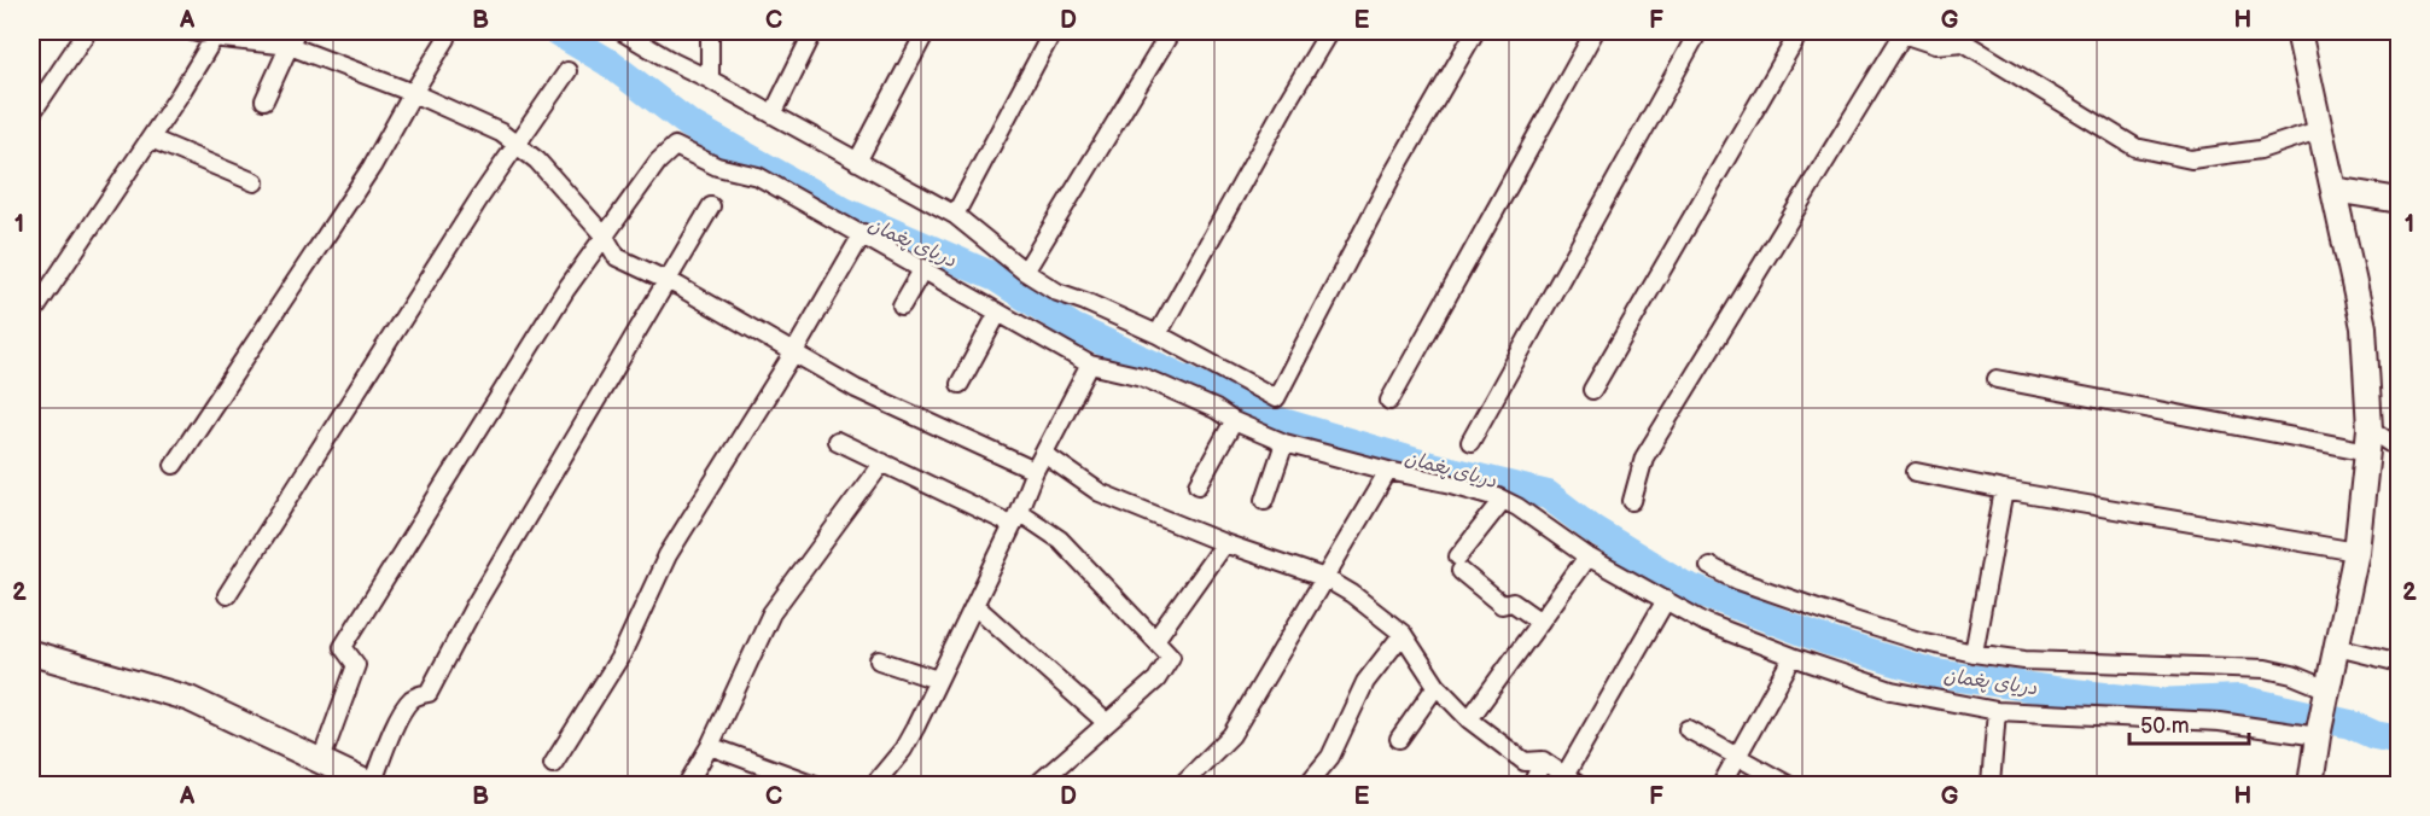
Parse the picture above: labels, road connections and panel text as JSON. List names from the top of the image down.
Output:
{
  "water": ["دریای پغمان"],
  "scale_bar": "50 m",
  "grid": {
    "columns": [
      "A",
      "B",
      "C",
      "D",
      "E",
      "F",
      "G",
      "H"
    ],
    "rows": ["1", "2"]
  }
}
